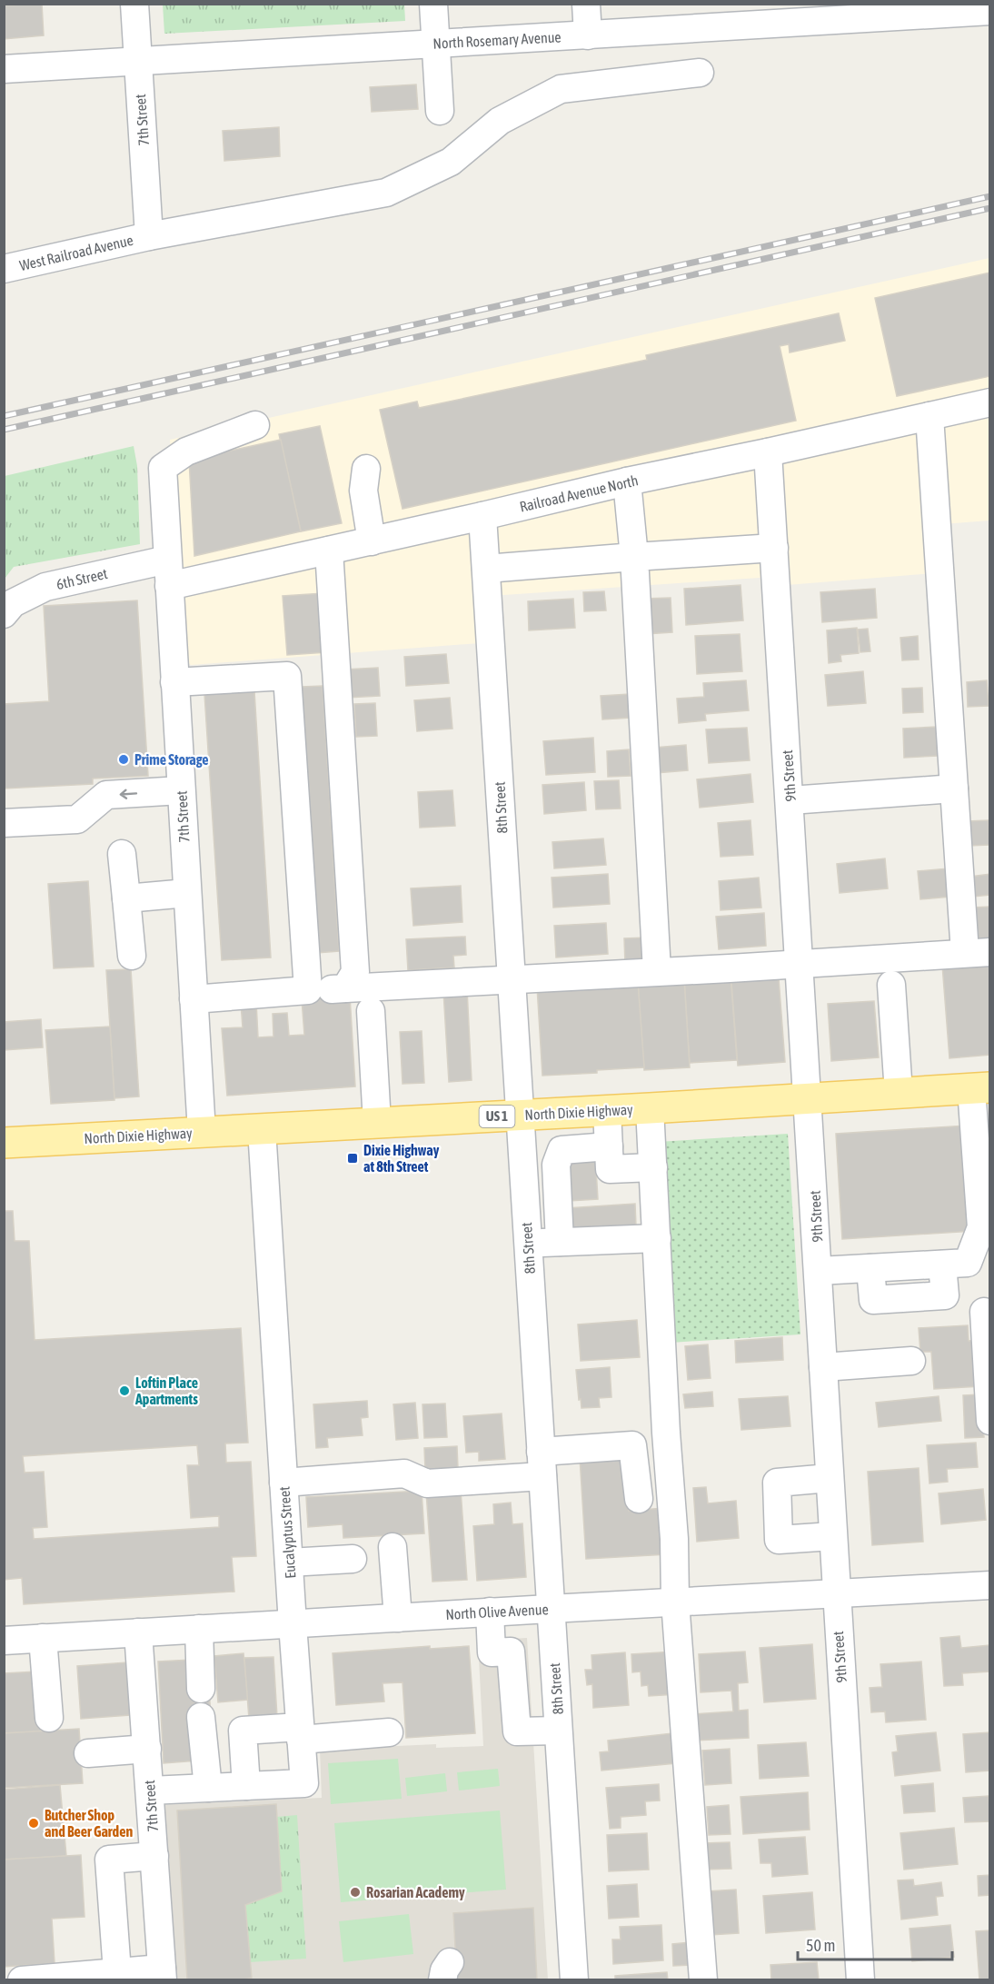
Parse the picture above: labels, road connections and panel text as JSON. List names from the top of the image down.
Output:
{
  "streets": {
    "main road": ["North Dixie Highway", "US 1"],
    "street": [
      "North Rosemary Avenue",
      "7th Street",
      "West Railroad Avenue",
      "Railroad Avenue North",
      "6th Street",
      "9th Street",
      "8th Street",
      "Eucalyptus Street",
      "North Olive Avenue"
    ]
  },
  "crossings": [
    ["North Rosemary Avenue", "7th Street"],
    ["7th Street", "West Railroad Avenue"],
    ["7th Street", "Railroad Avenue North"],
    ["7th Street", "6th Street"],
    ["7th Street", "North Dixie Highway"],
    ["7th Street", "Eucalyptus Street"],
    ["7th Street", "North Olive Avenue"],
    ["Railroad Avenue North", "9th Street"],
    ["Railroad Avenue North", "8th Street"],
    ["9th Street", "North Dixie Highway"],
    ["9th Street", "North Olive Avenue"],
    ["8th Street", "North Dixie Highway"],
    ["8th Street", "North Olive Avenue"],
    ["North Dixie Highway", "Eucalyptus Street"],
    ["Eucalyptus Street", "North Olive Avenue"]
  ],
  "places": {
    "other": [
      "Prime Storage",
      "Loftin Place Apartments",
      "Butcher Shop and Beer Garden",
      "Rosarian Academy"
    ],
    "transit": ["Dixie Highway at 8th Street"]
  },
  "scale_bar": "50 m"
}
